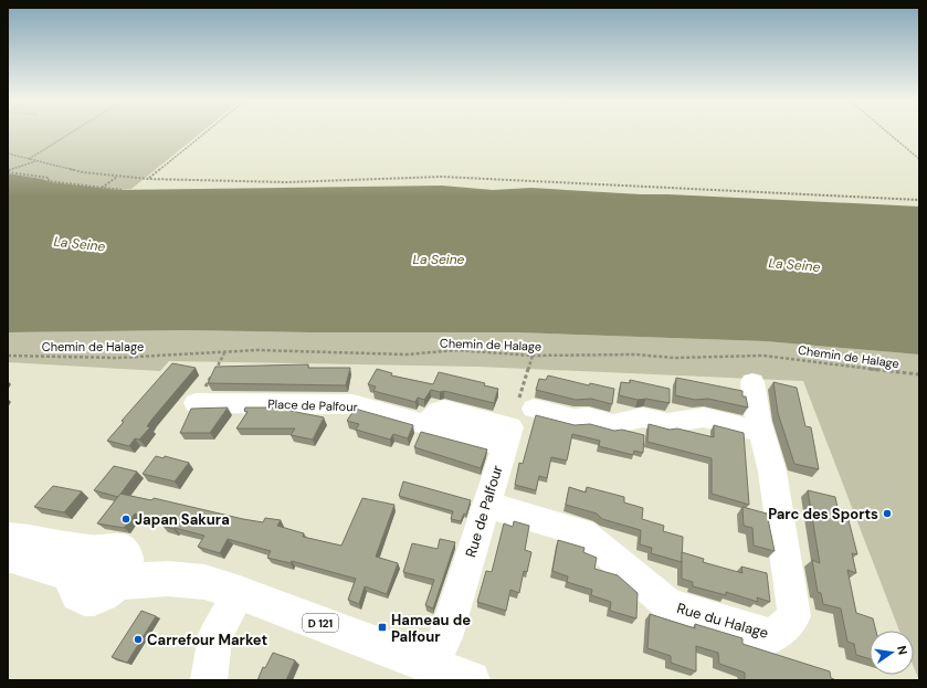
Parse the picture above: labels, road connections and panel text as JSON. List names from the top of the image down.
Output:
{
  "streets": {
    "main road": ["D 121"],
    "street": ["Place de Palfour", "Rue de Palfour", "Rue du Halage"],
    "path": ["Chemin de Halage"]
  },
  "crossings": [
    ["Place de Palfour", "Rue de Palfour"],
    ["Rue de Palfour", "Rue du Halage"],
    ["Rue de Palfour", "D 121"]
  ],
  "water": ["La Seine"],
  "places": {
    "other": ["Parc des Sports", "Japan Sakura", "Carrefour Market"],
    "transit": ["Hameau de Palfour"]
  },
  "north": "right"
}
